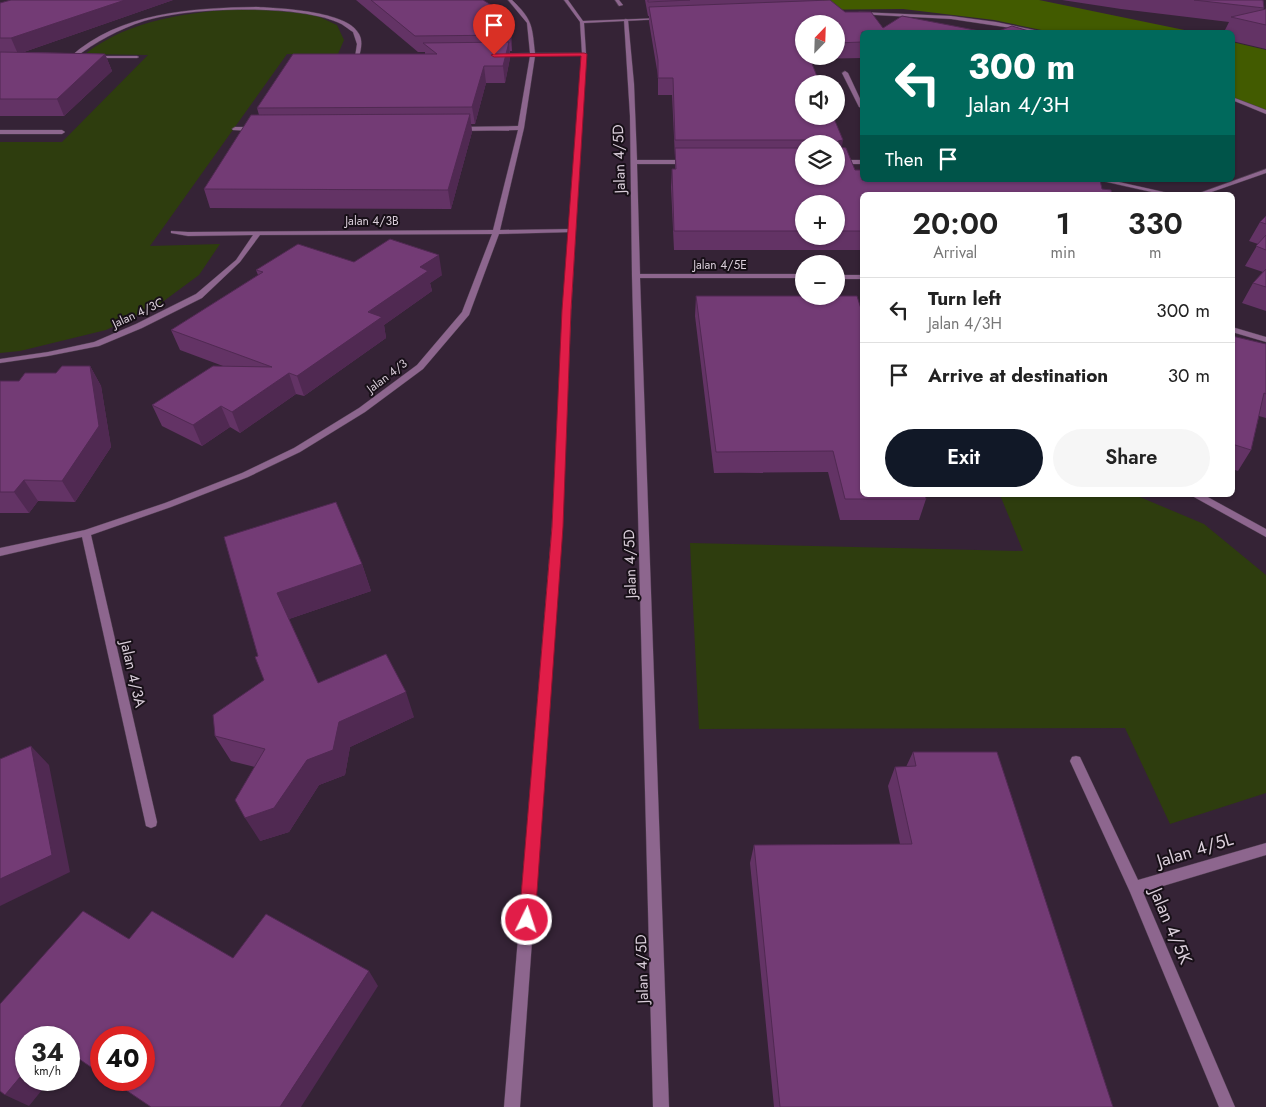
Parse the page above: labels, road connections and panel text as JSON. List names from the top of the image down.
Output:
{
  "streets": {
    "street": [
      "Jalan 4/5D",
      "Jalan 4/3B",
      "Jalan 4/5E",
      "Jalan 4/3C",
      "Jalan 4/3",
      "Jalan 4/3A",
      "Jalan 4/5L",
      "Jalan 4/5K"
    ]
  },
  "crossings": [
    ["Jalan 4/5D", "Jalan 4/5E"],
    ["Jalan 4/3B", "Jalan 4/3C"],
    ["Jalan 4/3B", "Jalan 4/3"],
    ["Jalan 4/3", "Jalan 4/3A"],
    ["Jalan 4/5L", "Jalan 4/5K"]
  ],
  "north": "top right",
  "page": {
    "map_buttons": ["+", "−"],
    "turn": ["300 m", "Jalan 4/3H"],
    "then": "Then",
    "eta": [
      "20:00",
      "Arrival",
      "1",
      "min",
      "330",
      "m"
    ],
    "list": [
      {
        "name": "Turn left",
        "note": "Jalan 4/3H",
        "value": "300 m"
      },
      {
        "name": "Arrive at destination",
        "value": "30 m"
      }
    ],
    "buttons": ["Exit", "Share"],
    "speed": "34 km/h",
    "limit": "40"
  }
}
